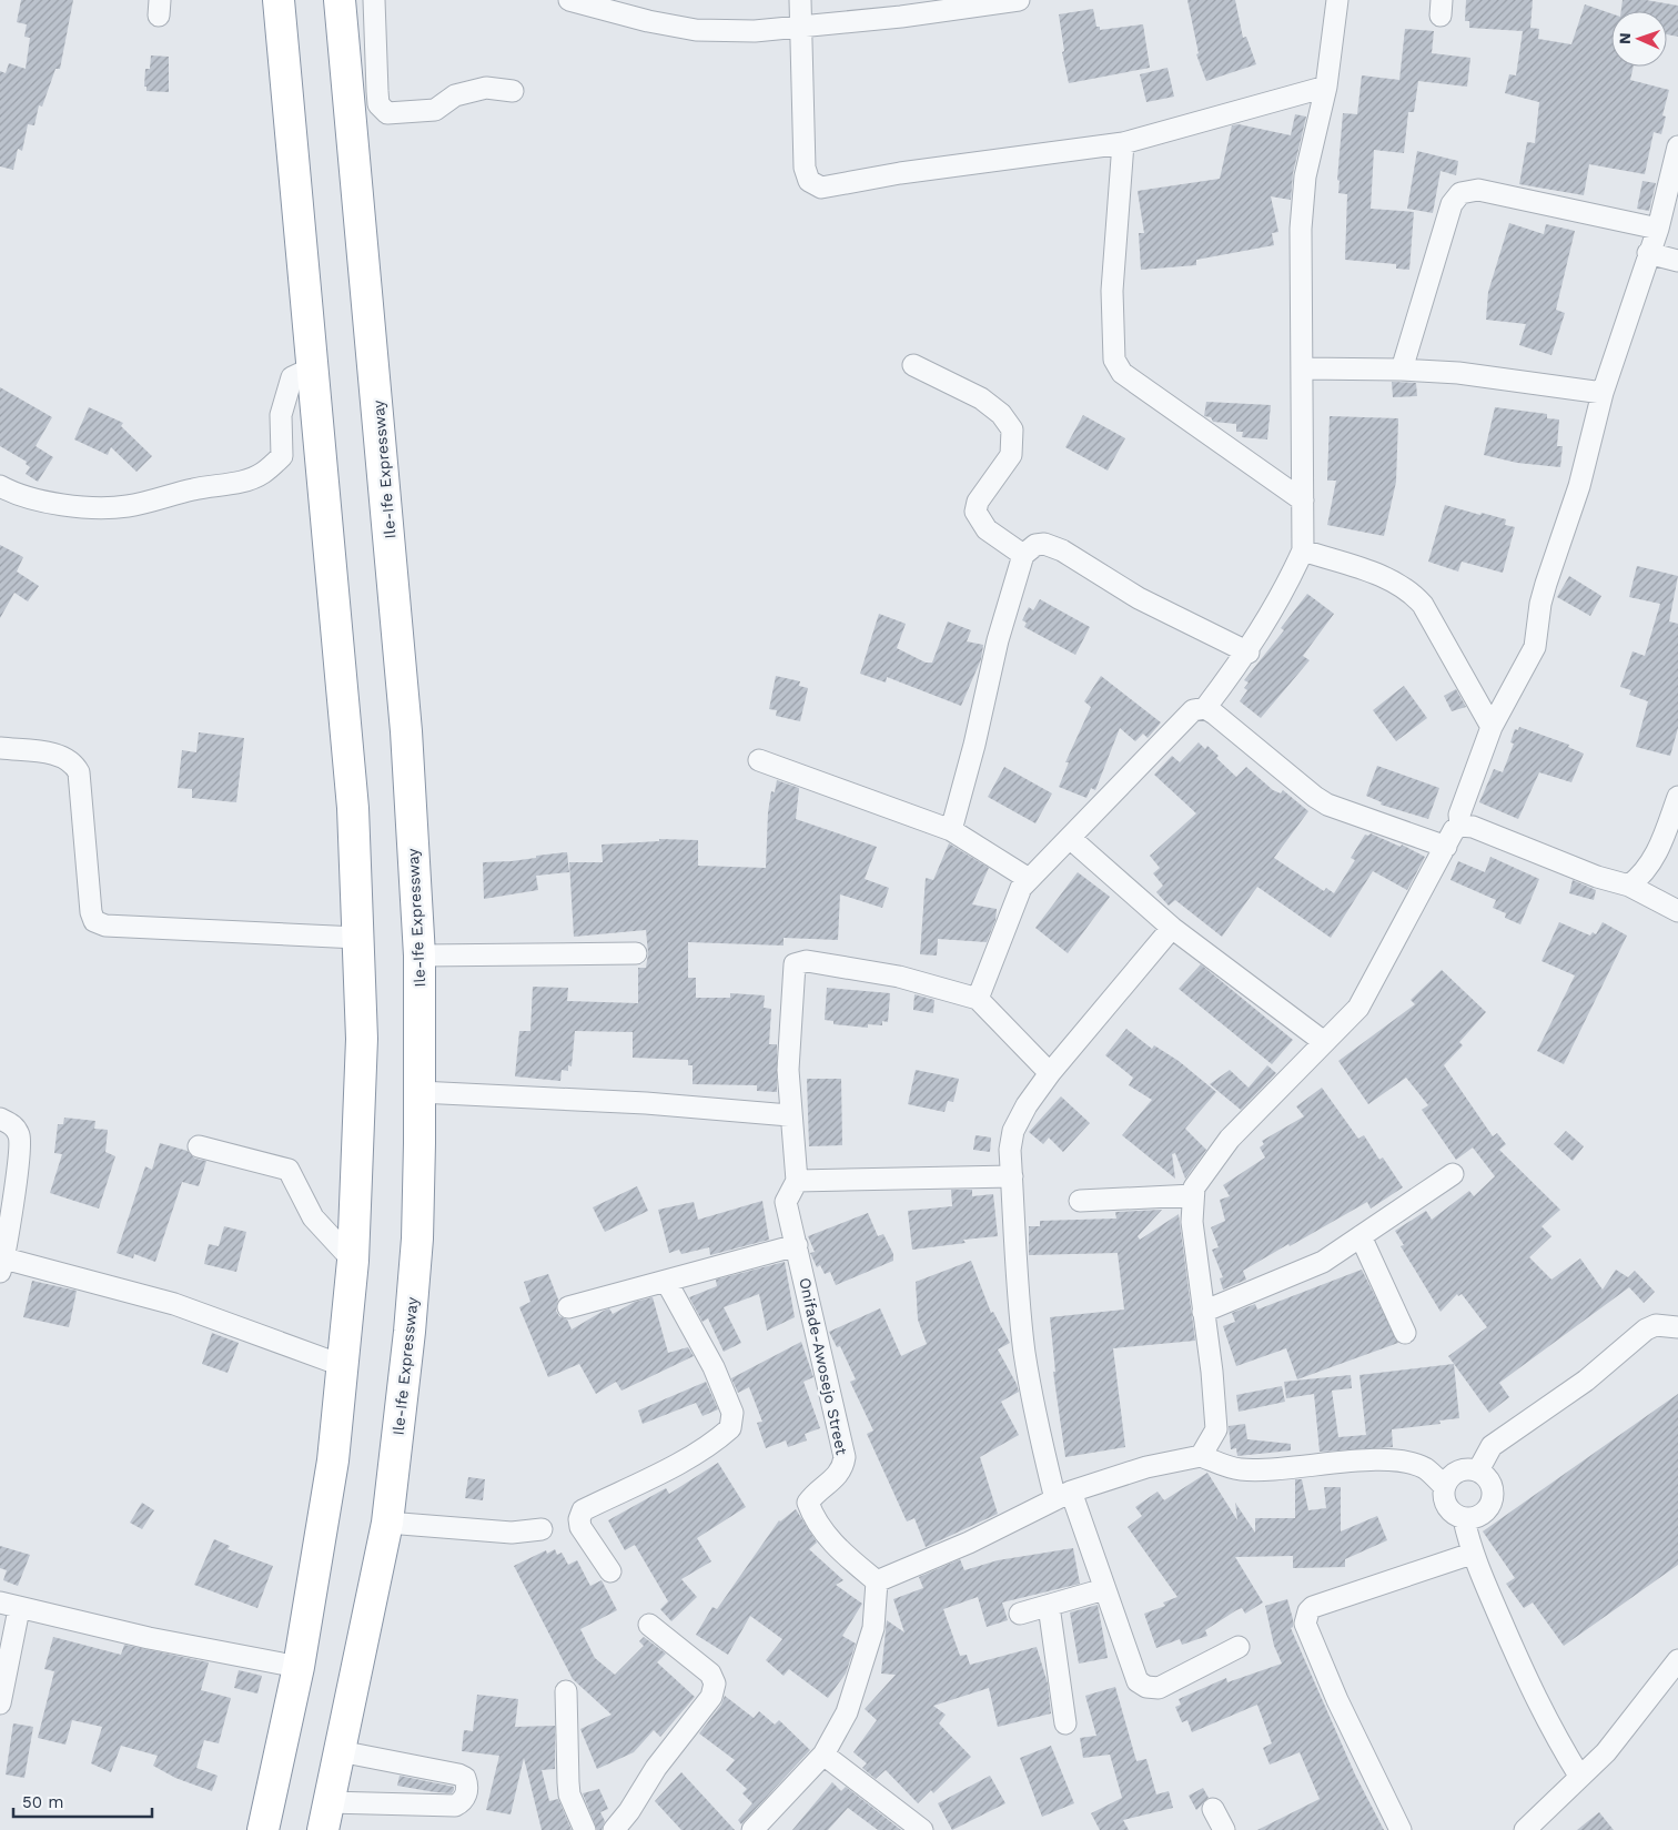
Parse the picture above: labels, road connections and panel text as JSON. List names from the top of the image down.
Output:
{
  "streets": {
    "highway": ["Ile-Ife Expressway"],
    "street": ["Onifade-Awosejo Street"]
  },
  "scale_bar": "50 m",
  "north": "left"
}
